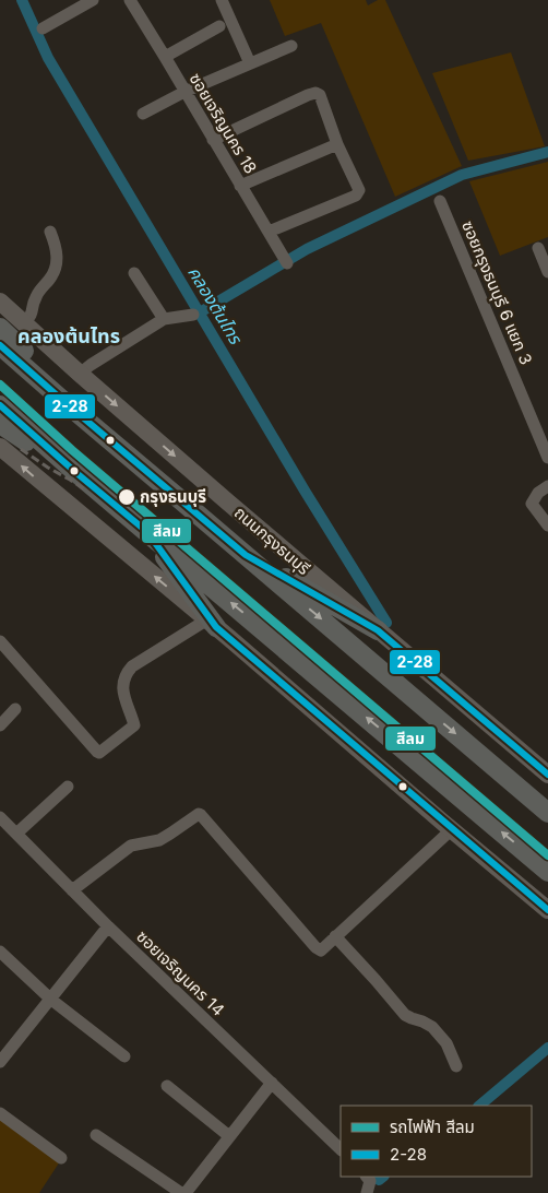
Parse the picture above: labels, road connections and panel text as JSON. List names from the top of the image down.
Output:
{
  "streets": {
    "main road": ["ถนนกรุงธนบุรี"],
    "street": ["ซอยเจริญนคร 18", "ซอยกรุงธนบุรี 6 แยก 3", "ซอยเจริญนคร 14"]
  },
  "districts": ["คลองต้นไทร"],
  "water": ["คลองต้นไทร"],
  "places": ["กรุงธนบุรี"],
  "lines": ["transit line 2-28", "metro line สีลม"],
  "legend": ["รถไฟฟ้า สีลม", "2-28"]
}
